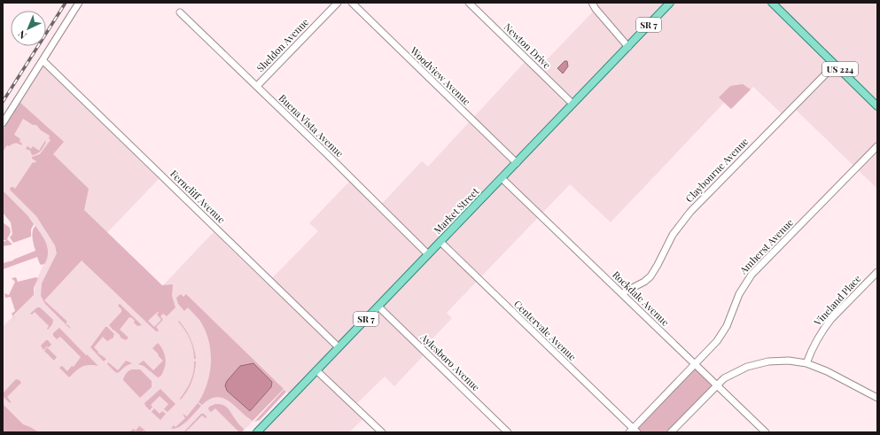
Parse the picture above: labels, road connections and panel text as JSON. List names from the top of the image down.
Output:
{
  "streets": {
    "main road": ["SR 7", "US 224", "Market Street"],
    "street": [
      "Sheldon Avenue",
      "Newton Drive",
      "Woodview Avenue",
      "Buena Vista Avenue",
      "Claybourne Avenue",
      "Ferncliff Avenue",
      "Amherst Avenue",
      "Rockdale Avenue",
      "Vineland Place",
      "Centervale Avenue",
      "Aylesboro Avenue"
    ]
  },
  "crossings": [
    ["Sheldon Avenue", "Buena Vista Avenue"],
    ["Newton Drive", "Market Street"],
    ["US 224", "Claybourne Avenue"],
    ["Woodview Avenue", "Market Street"],
    ["Buena Vista Avenue", "Market Street"],
    ["Claybourne Avenue", "Rockdale Avenue"],
    ["Ferncliff Avenue", "Market Street"],
    ["Market Street", "Rockdale Avenue"],
    ["Market Street", "Centervale Avenue"],
    ["Market Street", "Aylesboro Avenue"],
    ["Amherst Avenue", "Rockdale Avenue"],
    ["Amherst Avenue", "Centervale Avenue"]
  ],
  "north": "bottom left"
}
